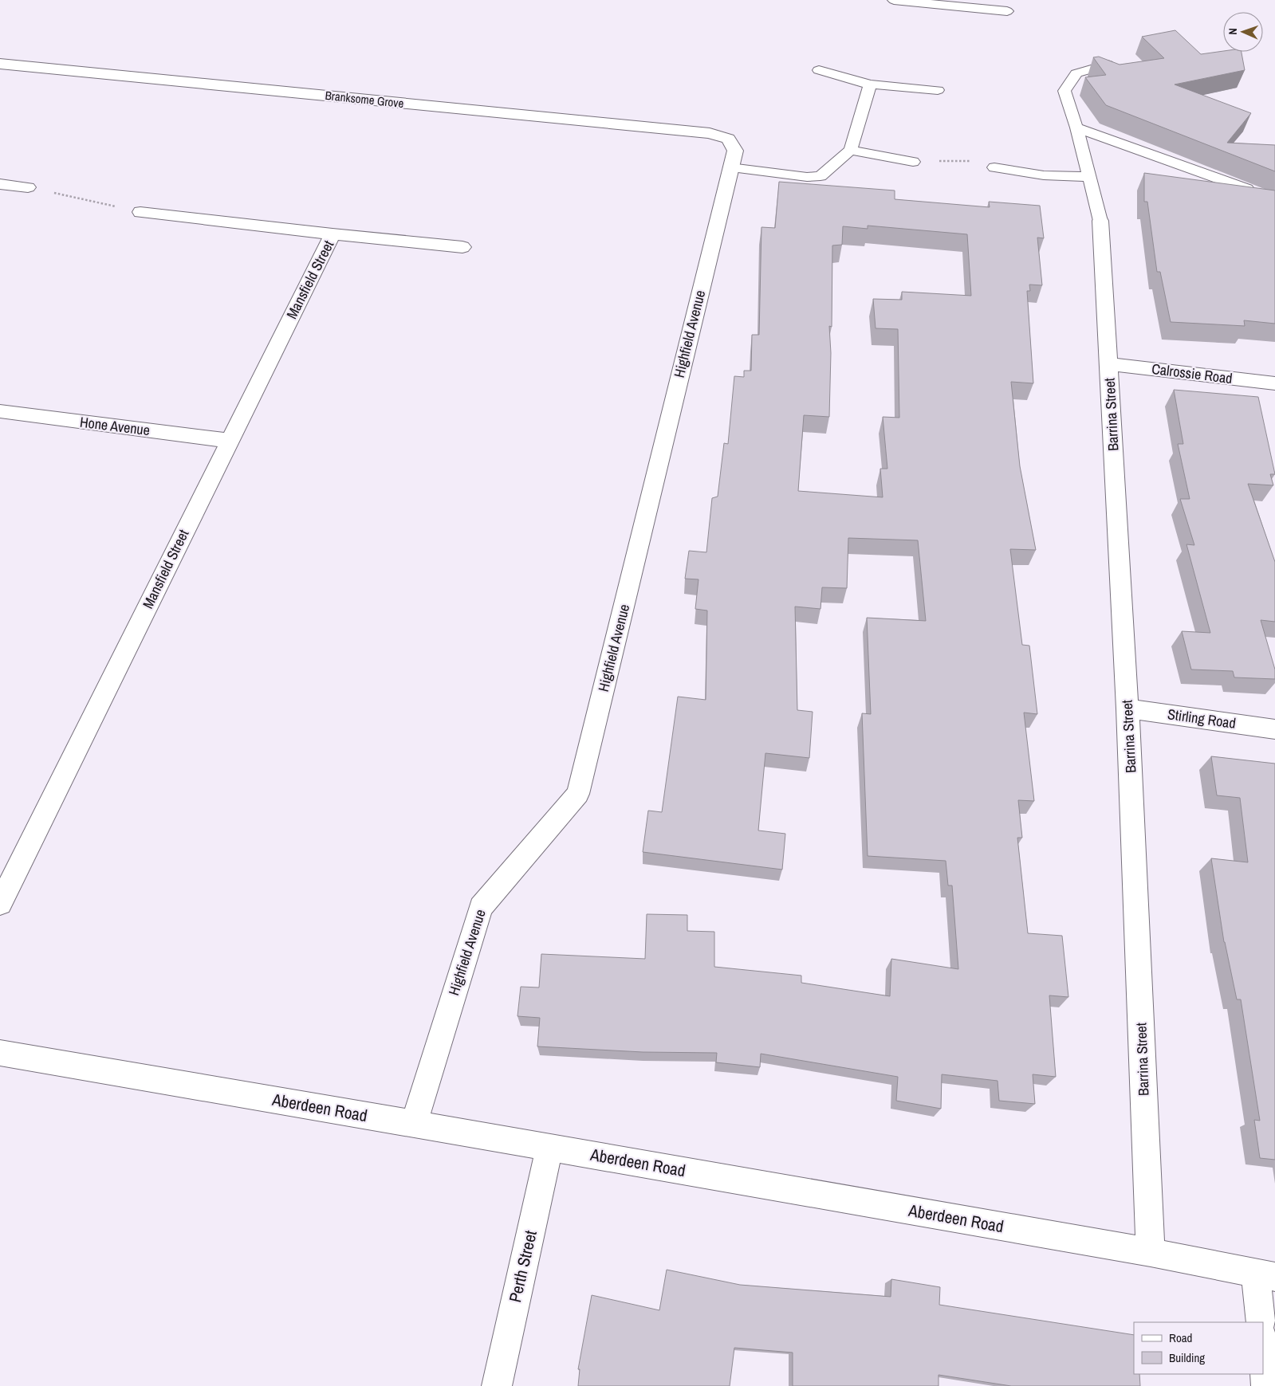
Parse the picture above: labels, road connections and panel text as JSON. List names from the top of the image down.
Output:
{
  "streets": {
    "street": [
      "Branksome Grove",
      "Mansfield Street",
      "Highfield Avenue",
      "Calrossie Road",
      "Barrina Street",
      "Hone Avenue",
      "Stirling Road",
      "Aberdeen Road",
      "Perth Street"
    ]
  },
  "crossings": [
    ["Branksome Grove", "Highfield Avenue"],
    ["Mansfield Street", "Hone Avenue"],
    ["Highfield Avenue", "Aberdeen Road"],
    ["Calrossie Road", "Barrina Street"],
    ["Barrina Street", "Stirling Road"],
    ["Barrina Street", "Aberdeen Road"],
    ["Aberdeen Road", "Perth Street"]
  ],
  "legend": ["Road", "Building"],
  "north": "left"
}
